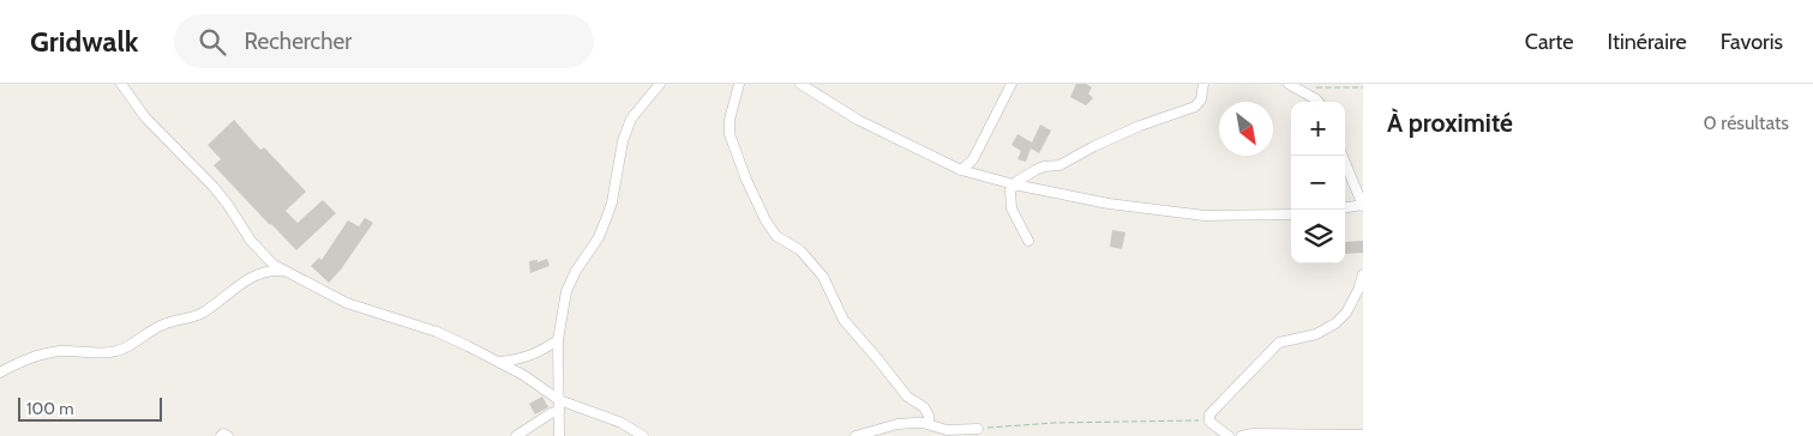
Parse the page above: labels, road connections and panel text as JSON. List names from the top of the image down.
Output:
{
  "scale_bar": "100 m",
  "north": "bottom right",
  "page": {
    "header": "Gridwalk",
    "search": "Rechercher",
    "nav": ["Carte", "Itinéraire", "Favoris"],
    "heading": ["À proximité", "0 résultats"],
    "map_buttons": ["+", "−"],
    "scale": "100 m"
  }
}
